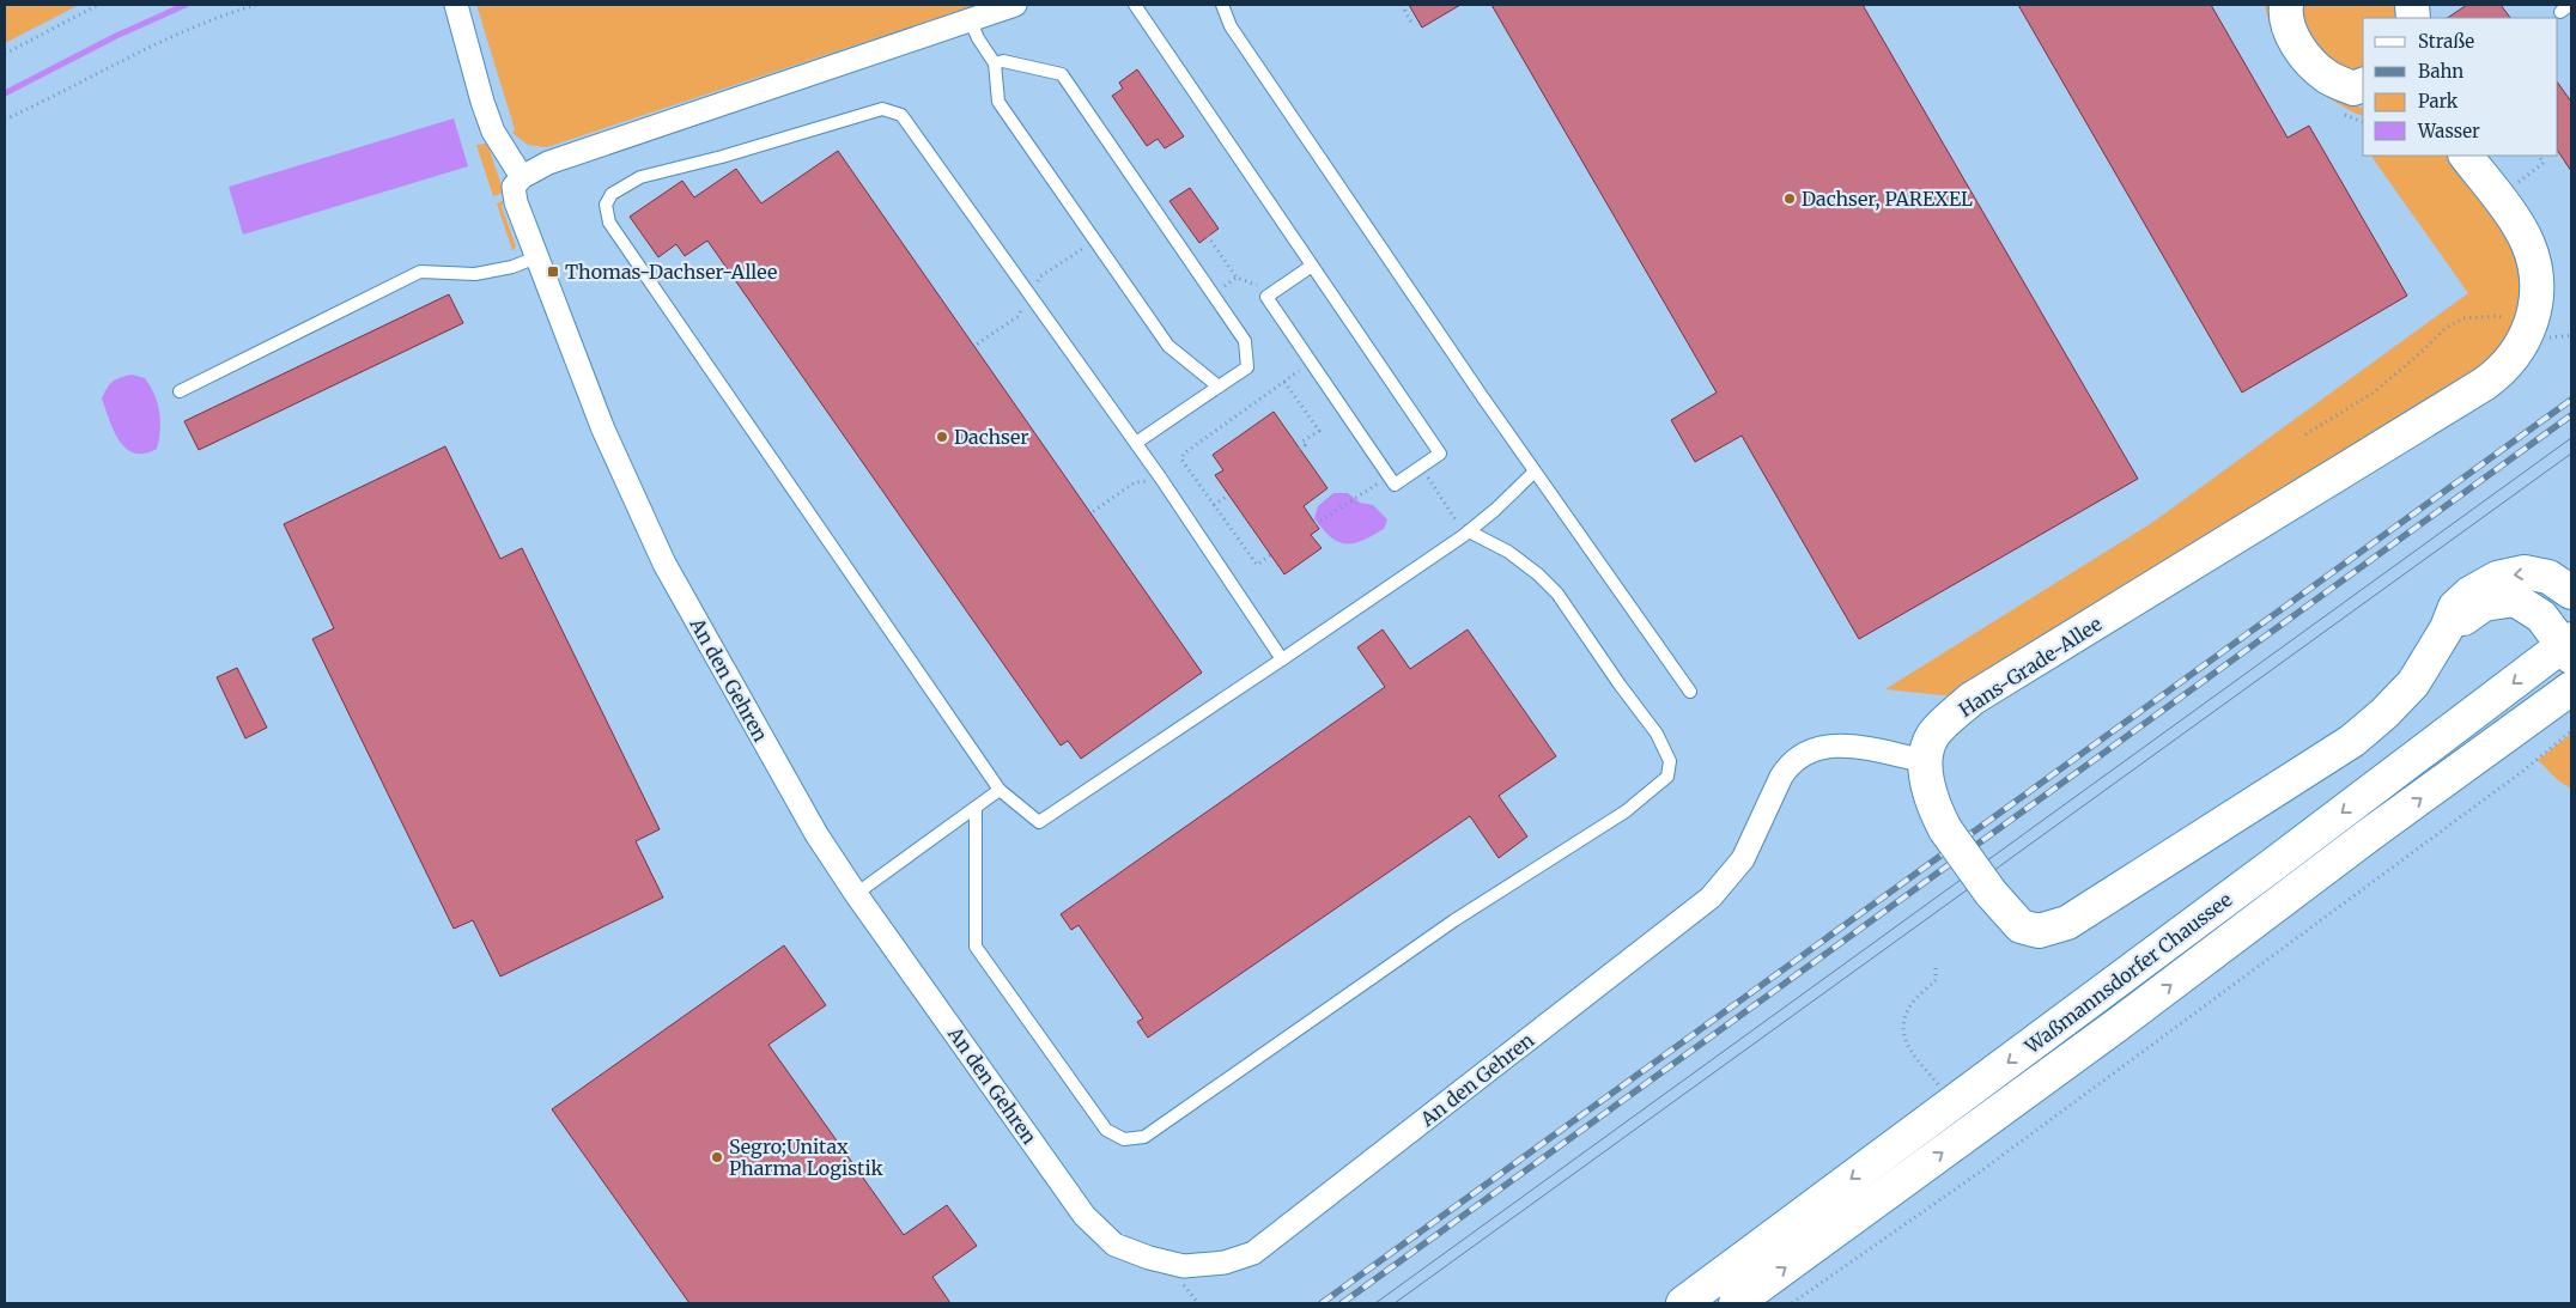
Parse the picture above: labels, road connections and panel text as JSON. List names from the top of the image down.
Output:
{
  "streets": {
    "main road": ["Hans-Grade-Allee", "Waßmannsdorfer Chaussee"],
    "street": ["An den Gehren"]
  },
  "crossings": [
    ["Hans-Grade-Allee", "An den Gehren"],
    ["Hans-Grade-Allee", "Waßmannsdorfer Chaussee"]
  ],
  "places": {
    "other": ["Dachser, PAREXEL", "Dachser", "Segro;Unitax Pharma Logistik"],
    "transit": ["Thomas-Dachser-Allee"]
  },
  "legend": [
    "Straße",
    "Bahn",
    "Park",
    "Wasser"
  ]
}
